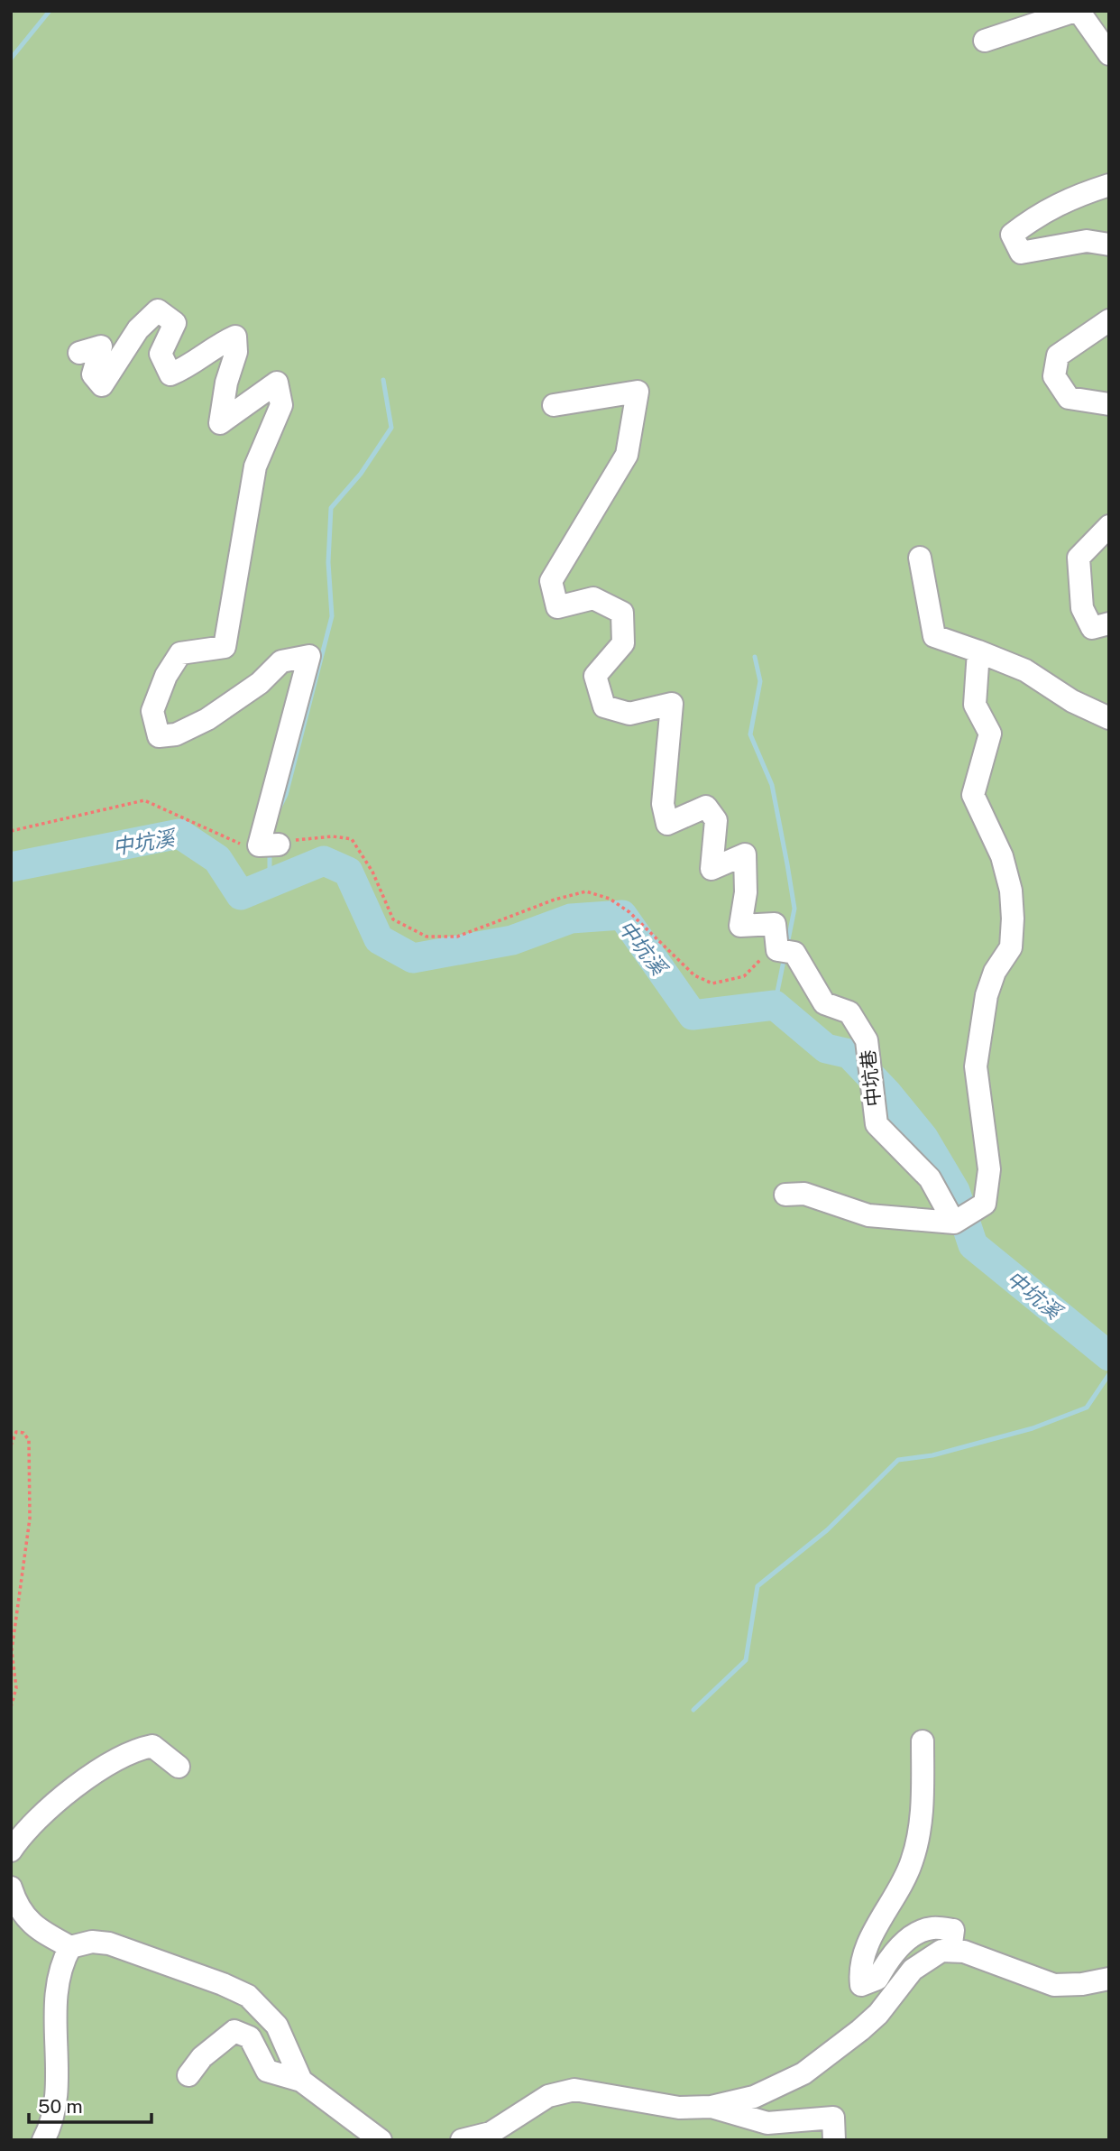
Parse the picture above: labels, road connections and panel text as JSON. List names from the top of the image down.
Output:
{
  "streets": {
    "street": ["中坑巷"]
  },
  "water": ["中坑溪"],
  "scale_bar": "50 m"
}
